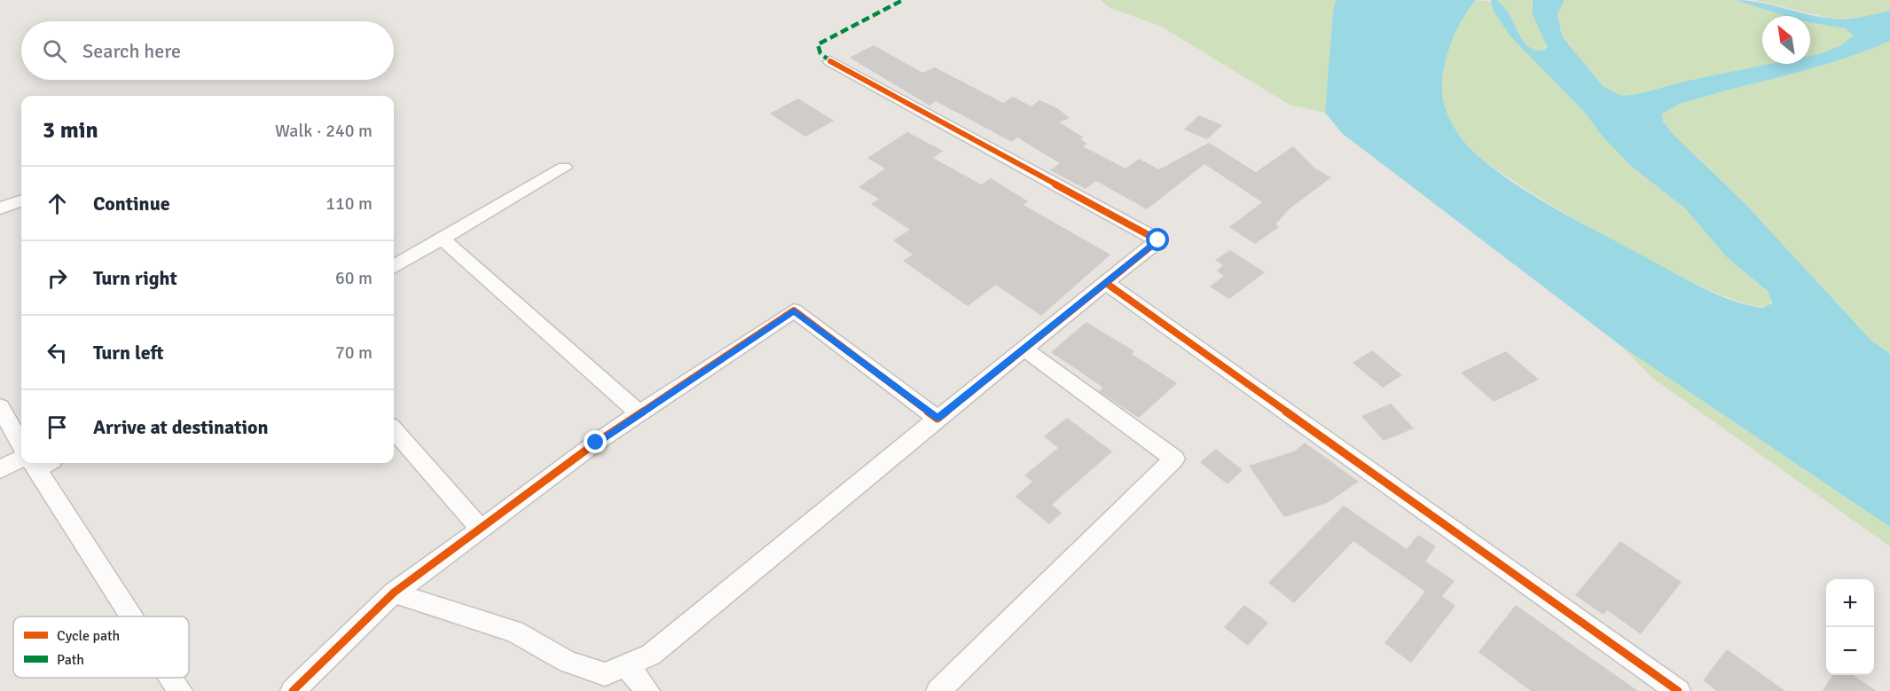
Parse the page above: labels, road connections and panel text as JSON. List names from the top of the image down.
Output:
{
  "legend": ["Cycle path", "Path"],
  "north": "top left",
  "page": {
    "search": "Search here",
    "heading": ["3 min", "Walk · 240 m"],
    "list": [
      ["Continue", "110 m"],
      ["Turn right", "60 m"],
      ["Turn left", "70 m"],
      "Arrive at destination"
    ],
    "map_buttons": ["+", "−"]
  }
}
